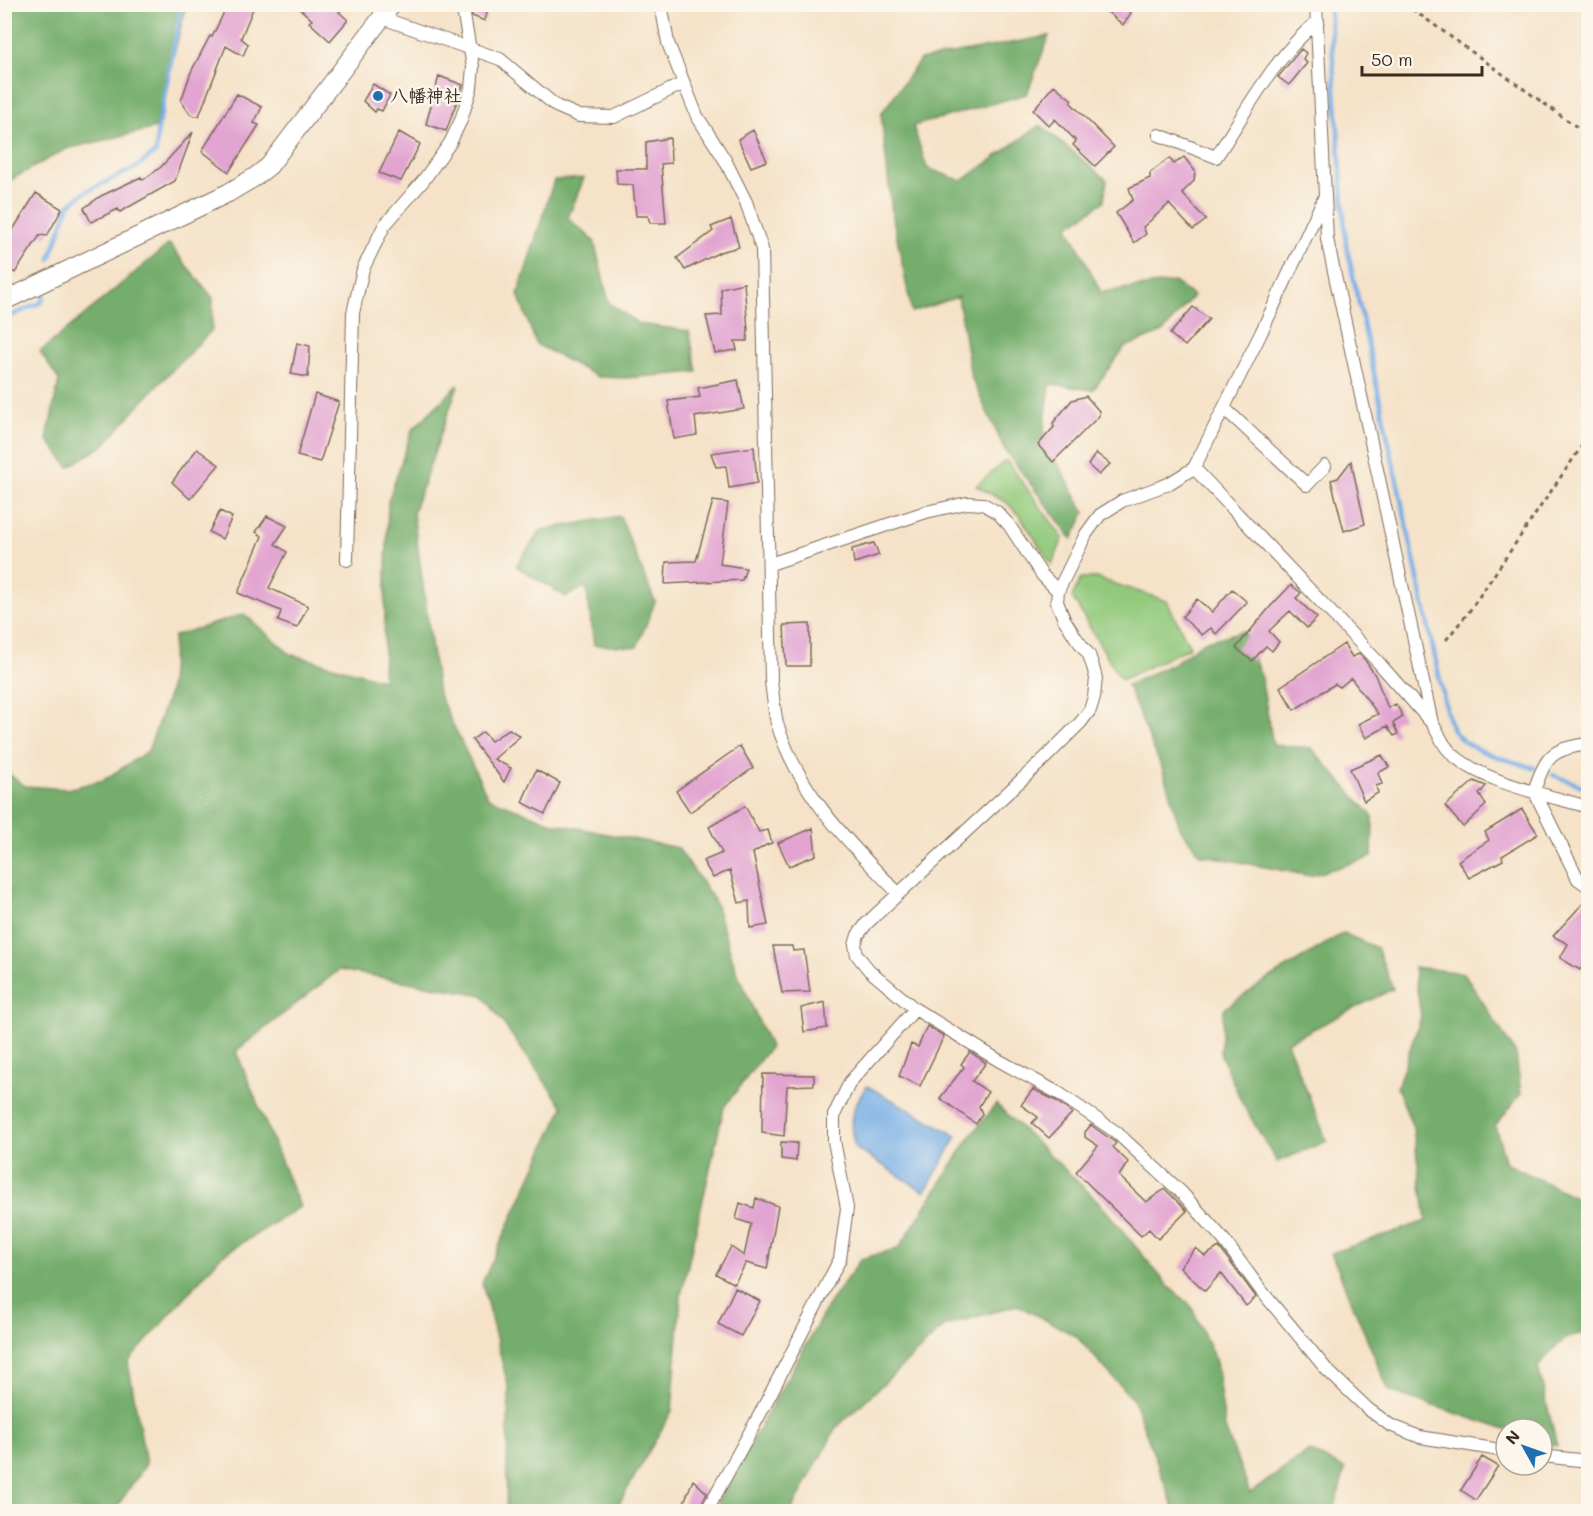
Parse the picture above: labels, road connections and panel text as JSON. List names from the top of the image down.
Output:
{
  "places": ["八幡神社"],
  "scale_bar": "50 m",
  "north": "top left"
}
